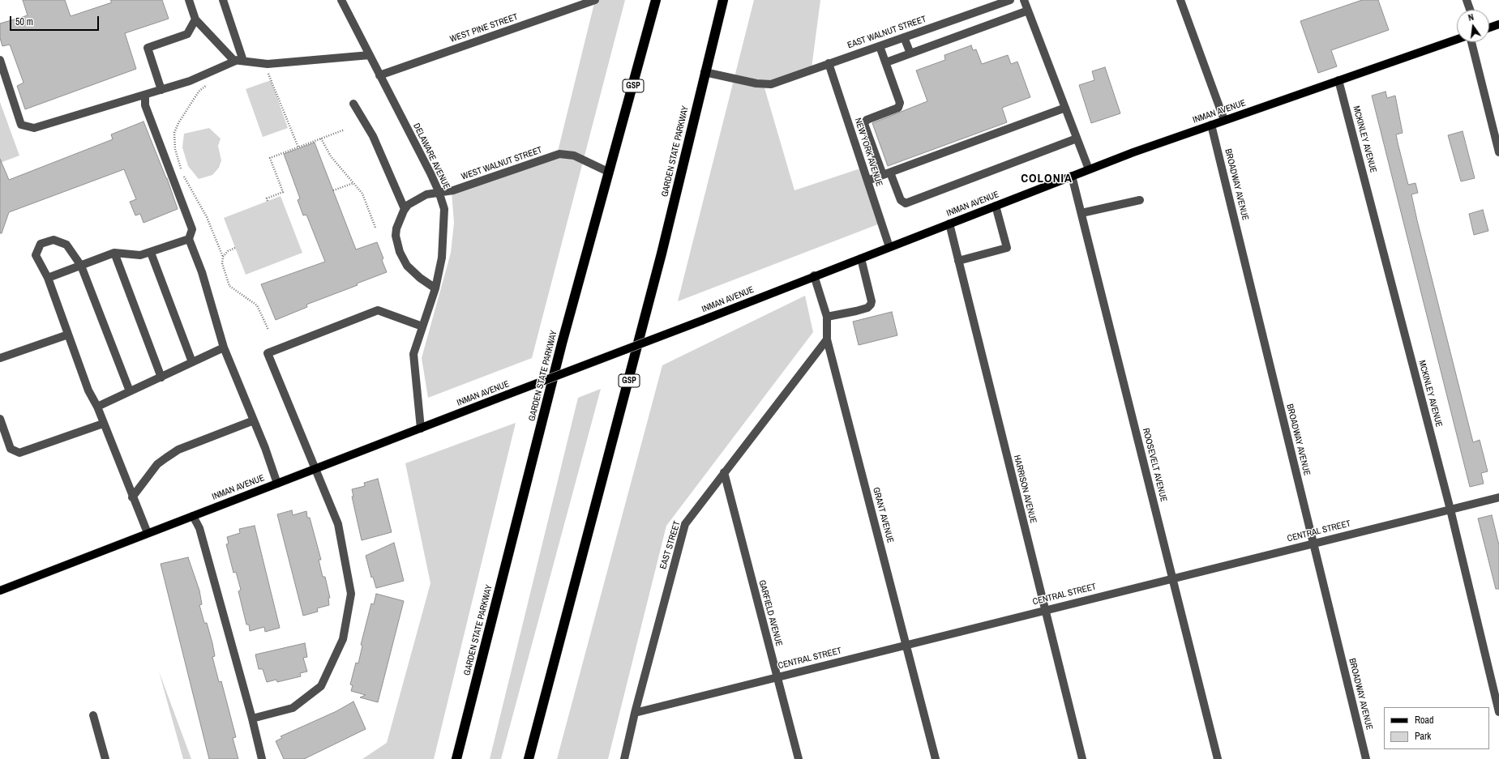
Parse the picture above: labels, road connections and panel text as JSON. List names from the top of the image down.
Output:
{
  "streets": {
    "highway": ["GSP", "GARDEN STATE PARKWAY"],
    "main road": ["INMAN AVENUE"],
    "street": [
      "WEST PINE STREET",
      "EAST WALNUT STREET",
      "MCKINLEY AVENUE",
      "NEW YORK AVENUE",
      "DELAWARE AVENUE",
      "WEST WALNUT STREET",
      "BROADWAY AVENUE",
      "ROOSEVELT AVENUE",
      "HARRISON AVENUE",
      "GRANT AVENUE",
      "CENTRAL STREET",
      "EAST STREET",
      "GARFIELD AVENUE"
    ]
  },
  "crossings": [
    ["WEST PINE STREET", "DELAWARE AVENUE"],
    ["EAST WALNUT STREET", "GARDEN STATE PARKWAY"],
    ["EAST WALNUT STREET", "NEW YORK AVENUE"],
    ["INMAN AVENUE", "MCKINLEY AVENUE"],
    ["INMAN AVENUE", "NEW YORK AVENUE"],
    ["INMAN AVENUE", "DELAWARE AVENUE"],
    ["INMAN AVENUE", "BROADWAY AVENUE"],
    ["INMAN AVENUE", "ROOSEVELT AVENUE"],
    ["INMAN AVENUE", "HARRISON AVENUE"],
    ["INMAN AVENUE", "GRANT AVENUE"],
    ["MCKINLEY AVENUE", "CENTRAL STREET"],
    ["GARDEN STATE PARKWAY", "WEST WALNUT STREET"],
    ["DELAWARE AVENUE", "WEST WALNUT STREET"],
    ["BROADWAY AVENUE", "CENTRAL STREET"],
    ["ROOSEVELT AVENUE", "CENTRAL STREET"],
    ["HARRISON AVENUE", "CENTRAL STREET"],
    ["GRANT AVENUE", "CENTRAL STREET"],
    ["GRANT AVENUE", "EAST STREET"],
    ["CENTRAL STREET", "EAST STREET"],
    ["CENTRAL STREET", "GARFIELD AVENUE"],
    ["EAST STREET", "GARFIELD AVENUE"]
  ],
  "districts": ["COLONIA"],
  "legend": ["Road", "Park"],
  "scale_bar": "50 m",
  "north": "top"
}
